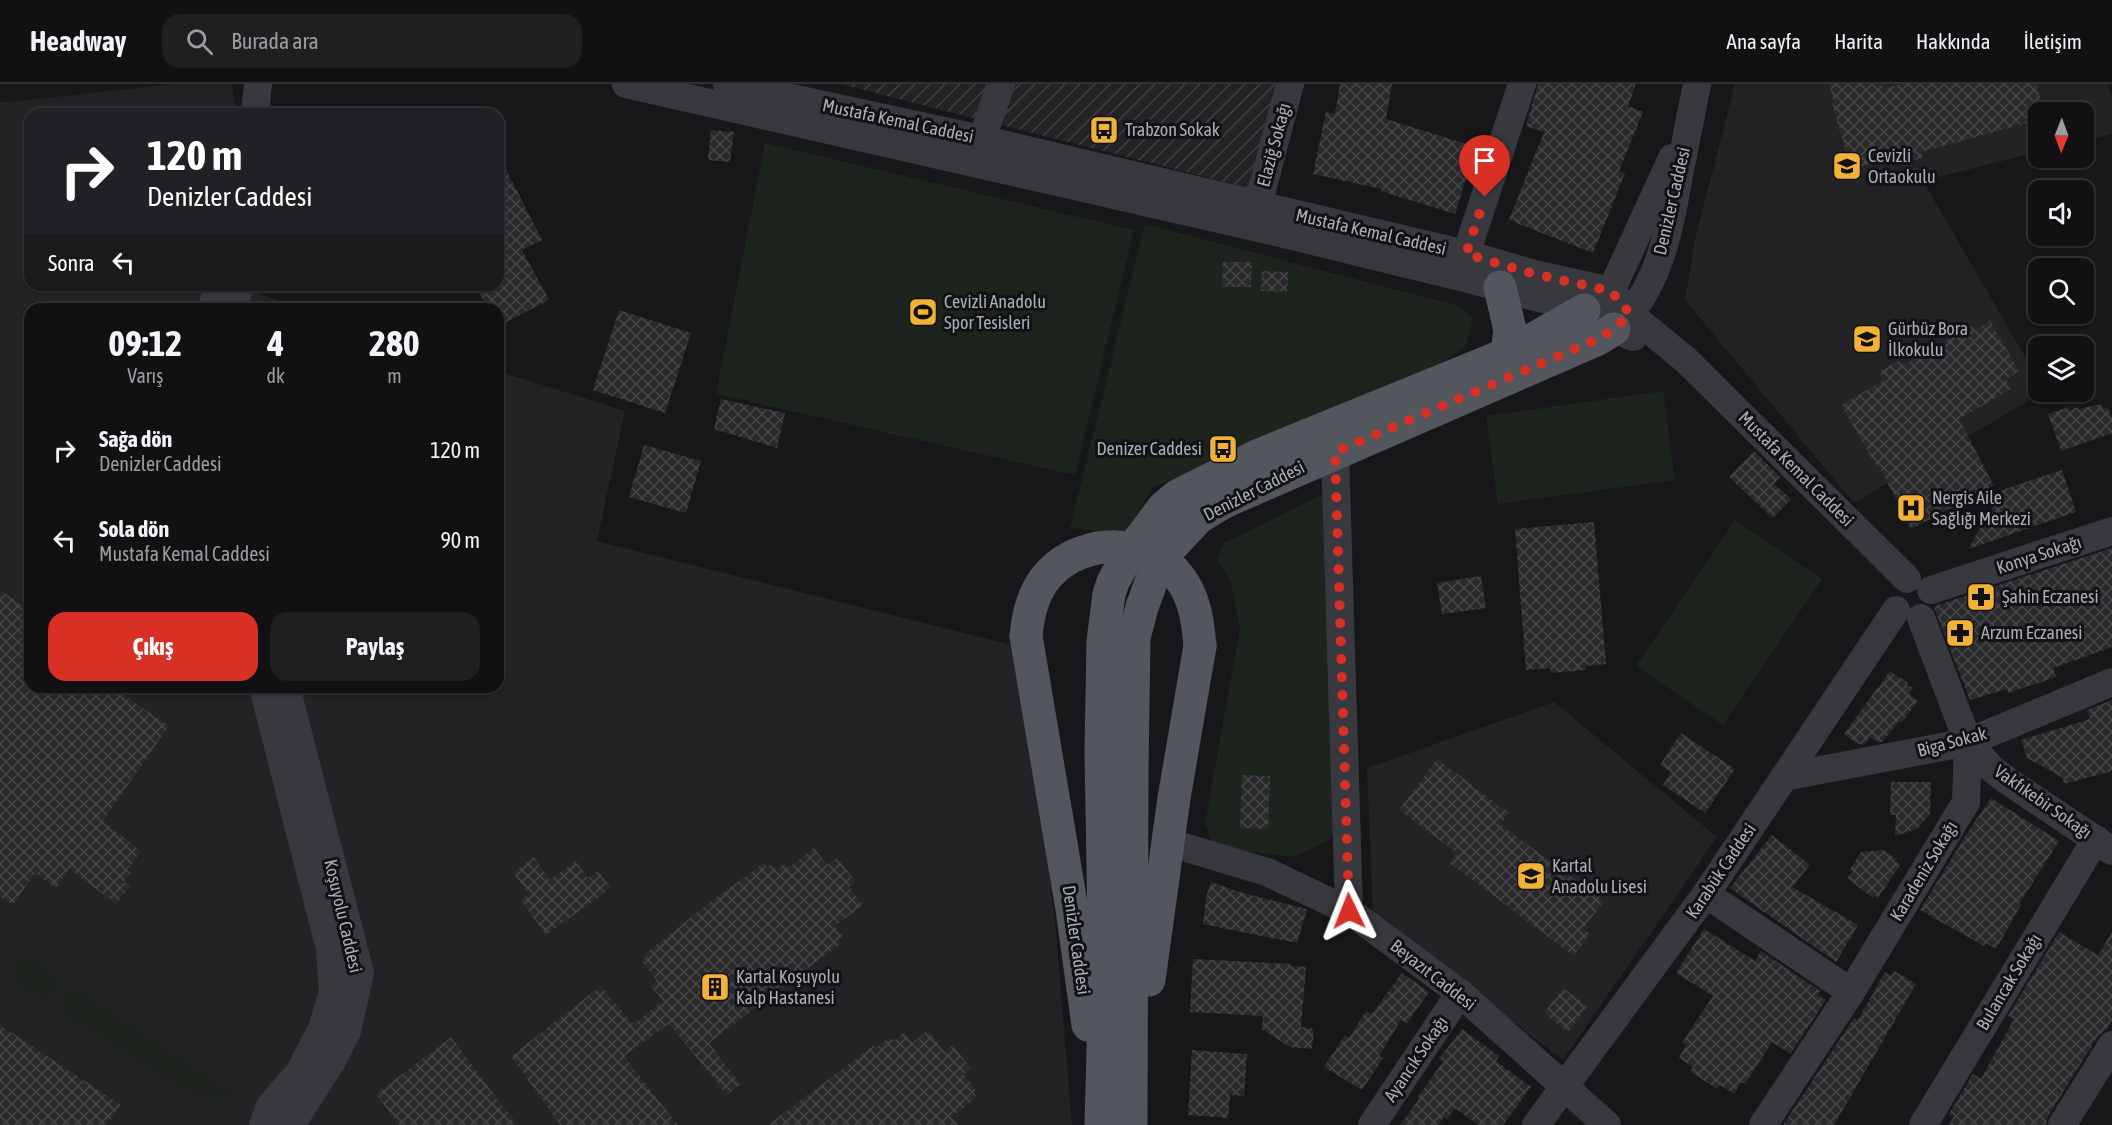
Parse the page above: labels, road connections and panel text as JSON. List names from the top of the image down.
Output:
{
  "streets": {
    "main road": ["Denizler Caddesi"],
    "street": [
      "Mustafa Kemal Caddesi",
      "Elaziğ Sokağı",
      "Konya Sokağı",
      "Biga Sokak",
      "Vakfıkebir Sokağı",
      "Karabük Caddesi",
      "Karadeniz Sokağı",
      "Koşuyolu Caddesi",
      "Beyazıt Caddesi",
      "Bulancak Sokağı",
      "Ayancık Sokağı"
    ]
  },
  "crossings": [
    ["Mustafa Kemal Caddesi", "Elaziğ Sokağı"],
    ["Mustafa Kemal Caddesi", "Denizler Caddesi"],
    ["Mustafa Kemal Caddesi", "Konya Sokağı"],
    ["Mustafa Kemal Caddesi", "Vakfıkebir Sokağı"],
    ["Mustafa Kemal Caddesi", "Karabük Caddesi"],
    ["Denizler Caddesi", "Beyazıt Caddesi"],
    ["Konya Sokağı", "Vakfıkebir Sokağı"],
    ["Konya Sokağı", "Karabük Caddesi"],
    ["Biga Sokak", "Vakfıkebir Sokağı"],
    ["Biga Sokak", "Karabük Caddesi"],
    ["Biga Sokak", "Karadeniz Sokağı"],
    ["Vakfıkebir Sokağı", "Karabük Caddesi"],
    ["Vakfıkebir Sokağı", "Karadeniz Sokağı"],
    ["Vakfıkebir Sokağı", "Bulancak Sokağı"],
    ["Karabük Caddesi", "Beyazıt Caddesi"],
    ["Beyazıt Caddesi", "Ayancık Sokağı"]
  ],
  "places": {
    "bus stop": ["Trabzon Sokak", "Denizer Caddesi"],
    "school or university": ["Cevizli Ortaokulu", "Gürbüz Bora İlkokulu", "Kartal Anadolu Lisesi"],
    "sports": ["Cevizli Anadolu Spor Tesisleri"],
    "hospital": ["Nergis Aile Sağlığı Merkezi"],
    "pharmacy": ["Şahin Eczanesi", "Arzum Eczanesi"],
    "building": ["Kartal Koşuyolu Kalp Hastanesi"]
  },
  "north": "bottom",
  "page": {
    "header": "Headway",
    "search": "Burada ara",
    "nav": [
      "Ana sayfa",
      "Harita",
      "Hakkında",
      "İletişim"
    ],
    "turn": ["120 m", "Denizler Caddesi"],
    "then": "Sonra",
    "eta": [
      "09:12",
      "Varış",
      "4",
      "dk",
      "280",
      "m"
    ],
    "list": [
      {
        "name": "Sağa dön",
        "note": "Denizler Caddesi",
        "value": "120 m"
      },
      {
        "name": "Sola dön",
        "note": "Mustafa Kemal Caddesi",
        "value": "90 m"
      }
    ],
    "buttons": ["Çıkış", "Paylaş"]
  }
}
